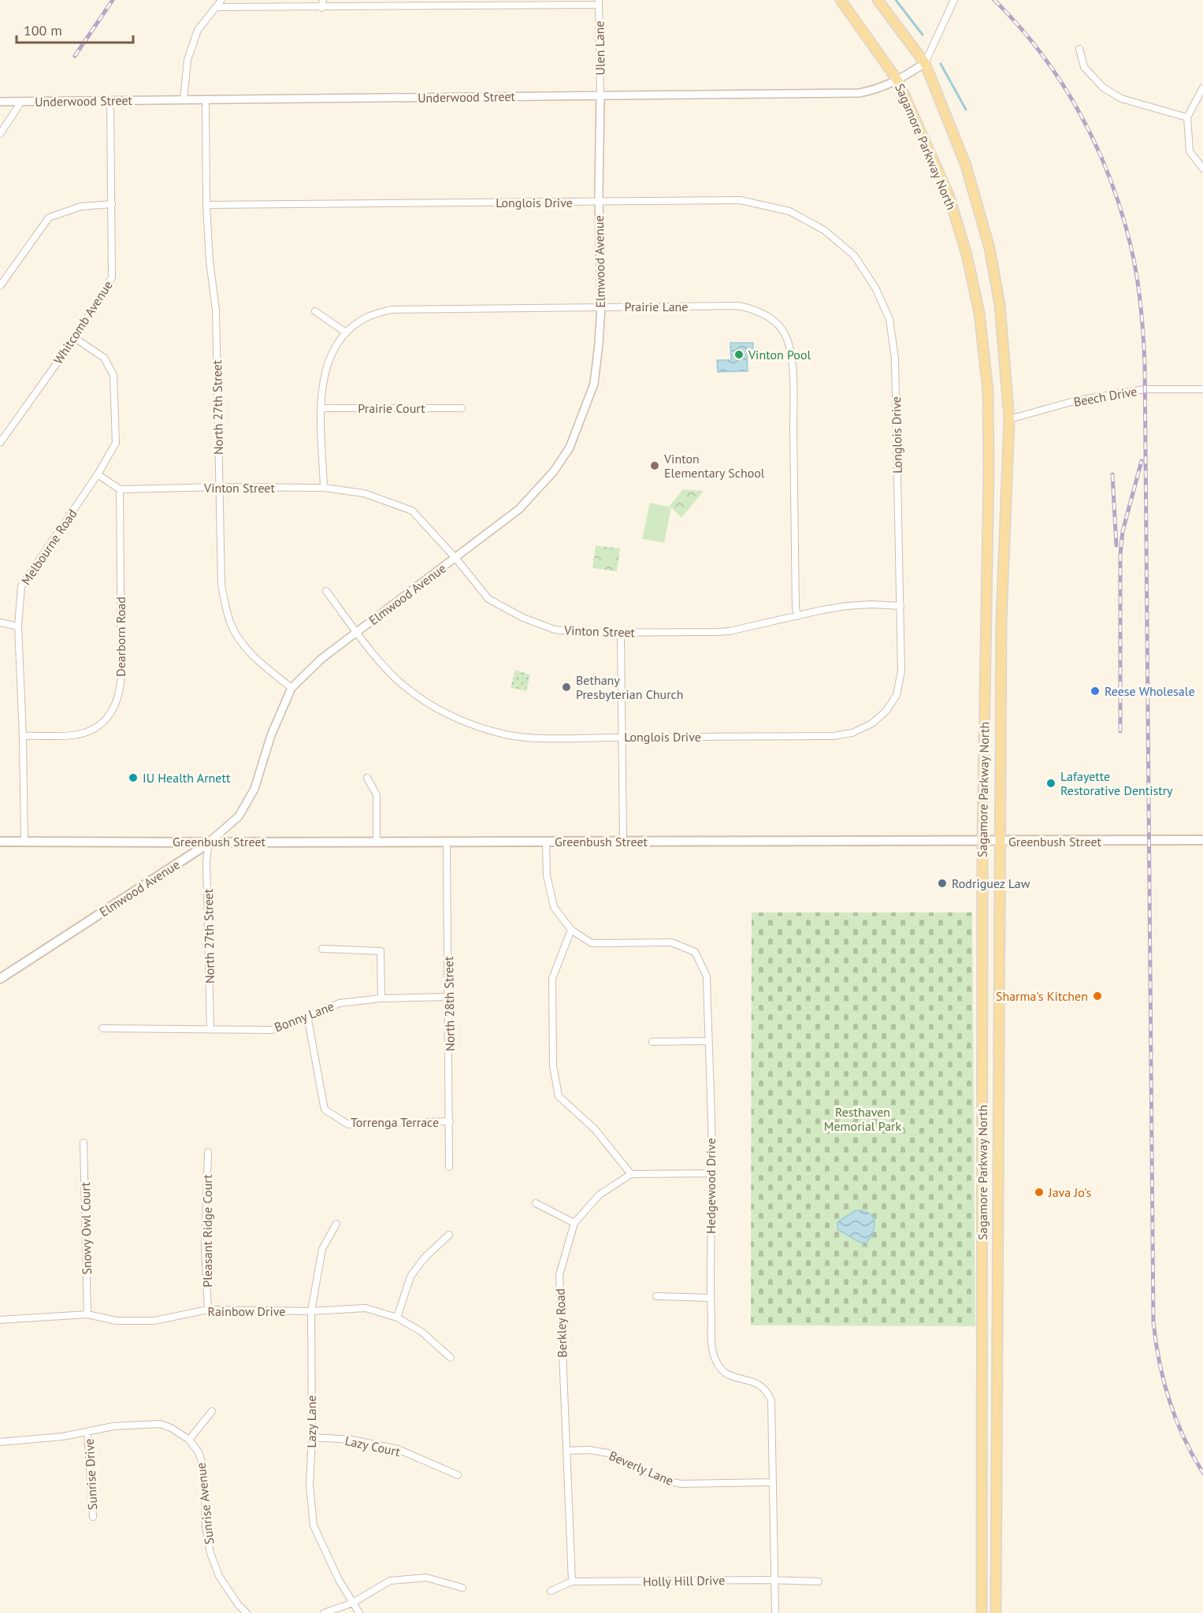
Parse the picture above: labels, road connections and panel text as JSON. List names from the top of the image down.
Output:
{
  "streets": {
    "main road": ["Sagamore Parkway North", "Elmwood Avenue", "Greenbush Street"],
    "street": [
      "Ulen Lane",
      "Underwood Street",
      "Longlois Drive",
      "Prairie Lane",
      "Whitcomb Avenue",
      "Beech Drive",
      "North 27th Street",
      "Prairie Court",
      "Vinton Street",
      "Melbourne Road",
      "Dearborn Road",
      "North 28th Street",
      "Bonny Lane",
      "Torrenga Terrace",
      "Hedgewood Drive",
      "Snowy Owl Court",
      "Pleasant Ridge Court",
      "Rainbow Drive",
      "Berkley Road",
      "Lazy Lane",
      "Lazy Court",
      "Beverly Lane",
      "Sunrise Drive",
      "Sunrise Avenue",
      "Holly Hill Drive"
    ]
  },
  "crossings": [
    ["Ulen Lane", "Underwood Street"],
    ["Ulen Lane", "Elmwood Avenue"],
    ["Underwood Street", "Sagamore Parkway North"],
    ["Underwood Street", "Elmwood Avenue"],
    ["Underwood Street", "Whitcomb Avenue"],
    ["Underwood Street", "North 27th Street"],
    ["Sagamore Parkway North", "Beech Drive"],
    ["Sagamore Parkway North", "Greenbush Street"],
    ["Longlois Drive", "Elmwood Avenue"],
    ["Longlois Drive", "North 27th Street"],
    ["Longlois Drive", "Vinton Street"],
    ["Elmwood Avenue", "Prairie Lane"],
    ["Elmwood Avenue", "North 27th Street"],
    ["Elmwood Avenue", "Vinton Street"],
    ["Elmwood Avenue", "Greenbush Street"],
    ["Prairie Lane", "Prairie Court"],
    ["Prairie Lane", "Vinton Street"],
    ["Whitcomb Avenue", "Melbourne Road"],
    ["North 27th Street", "Vinton Street"],
    ["North 27th Street", "Greenbush Street"],
    ["North 27th Street", "Bonny Lane"],
    ["Vinton Street", "Dearborn Road"],
    ["Melbourne Road", "Dearborn Road"],
    ["Melbourne Road", "Greenbush Street"],
    ["Greenbush Street", "North 28th Street"],
    ["Greenbush Street", "Hedgewood Drive"],
    ["North 28th Street", "Bonny Lane"],
    ["North 28th Street", "Torrenga Terrace"],
    ["Bonny Lane", "Torrenga Terrace"],
    ["Hedgewood Drive", "Beverly Lane"],
    ["Hedgewood Drive", "Holly Hill Drive"],
    ["Snowy Owl Court", "Rainbow Drive"],
    ["Pleasant Ridge Court", "Rainbow Drive"],
    ["Rainbow Drive", "Lazy Lane"],
    ["Berkley Road", "Beverly Lane"],
    ["Berkley Road", "Holly Hill Drive"],
    ["Lazy Lane", "Lazy Court"],
    ["Sunrise Drive", "Sunrise Avenue"]
  ],
  "parks": ["Resthaven Memorial Park"],
  "places": [
    "Vinton Pool",
    "Vinton Elementary School",
    "Bethany Presbyterian Church",
    "Reese Wholesale",
    "IU Health Arnett",
    "Lafayette Restorative Dentistry",
    "Rodriguez Law",
    "Sharma's Kitchen",
    "Java Jo's"
  ],
  "scale_bar": "100 m"
}
